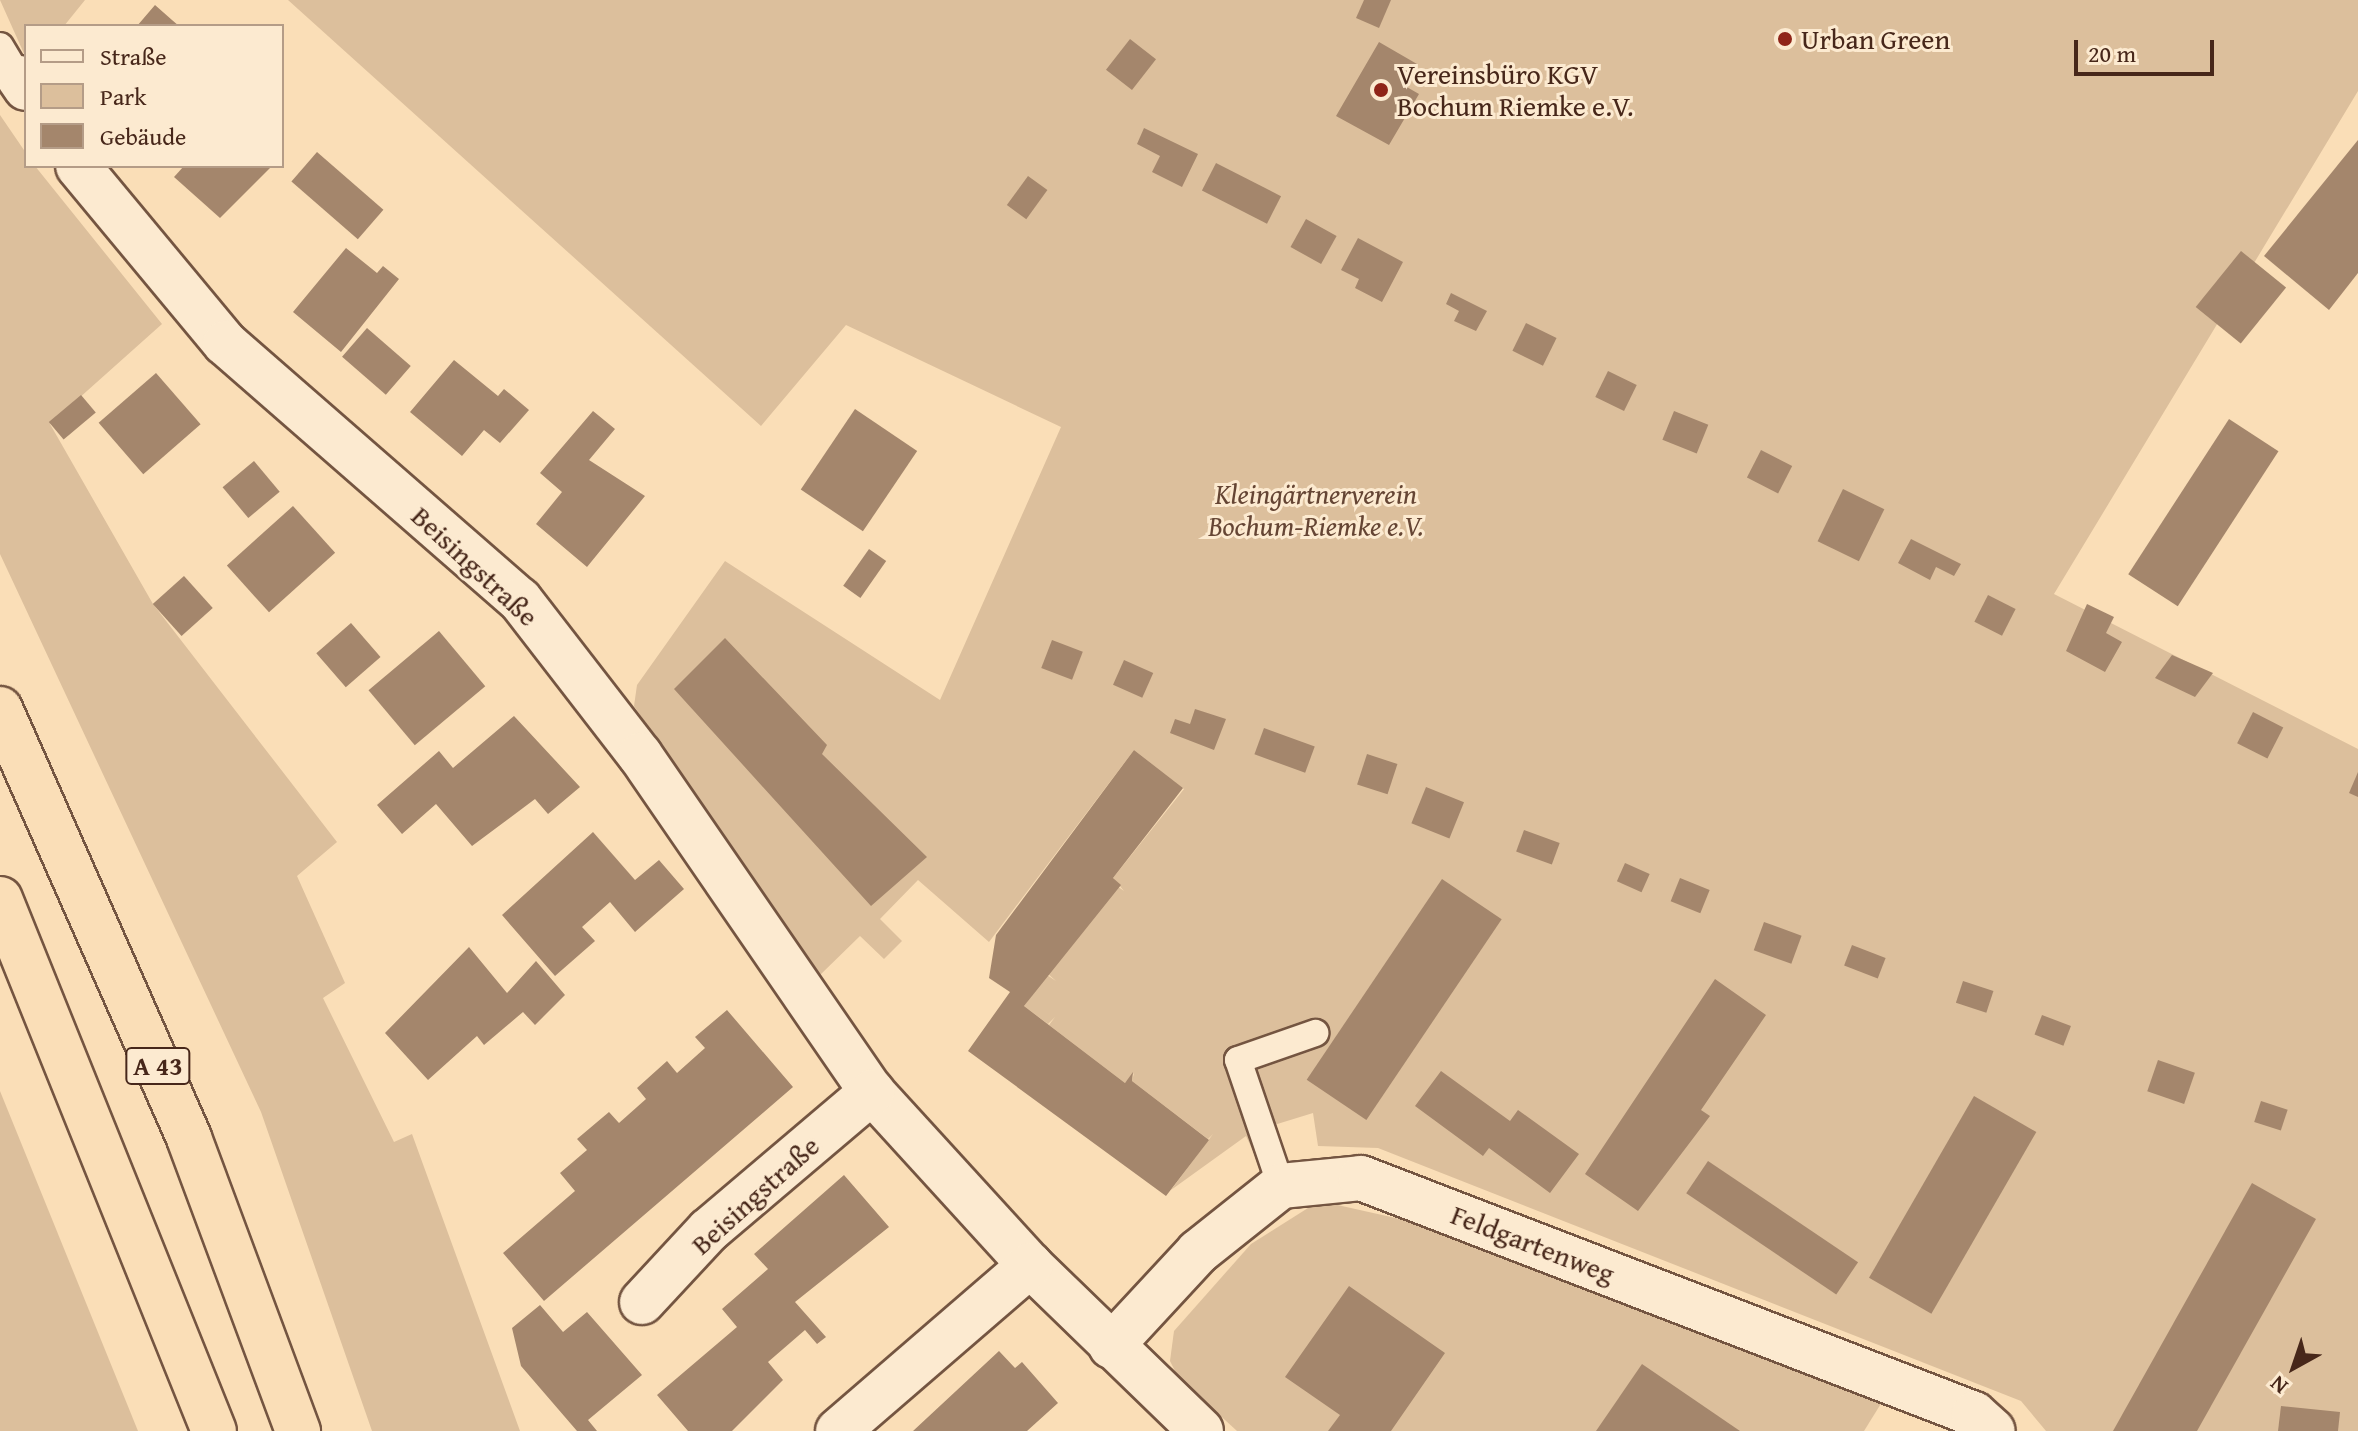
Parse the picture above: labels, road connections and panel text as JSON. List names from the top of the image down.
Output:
{
  "streets": {
    "highway": ["A 43"],
    "street": ["Beisingstraße", "Feldgartenweg"]
  },
  "parks": ["Kleingärtnerverein Bochum-Riemke e.V."],
  "places": ["Urban Green", "Vereinsbüro KGV Bochum Riemke e.V."],
  "legend": ["Straße", "Park", "Gebäude"],
  "scale_bar": "20 m",
  "north": "bottom left"
}
